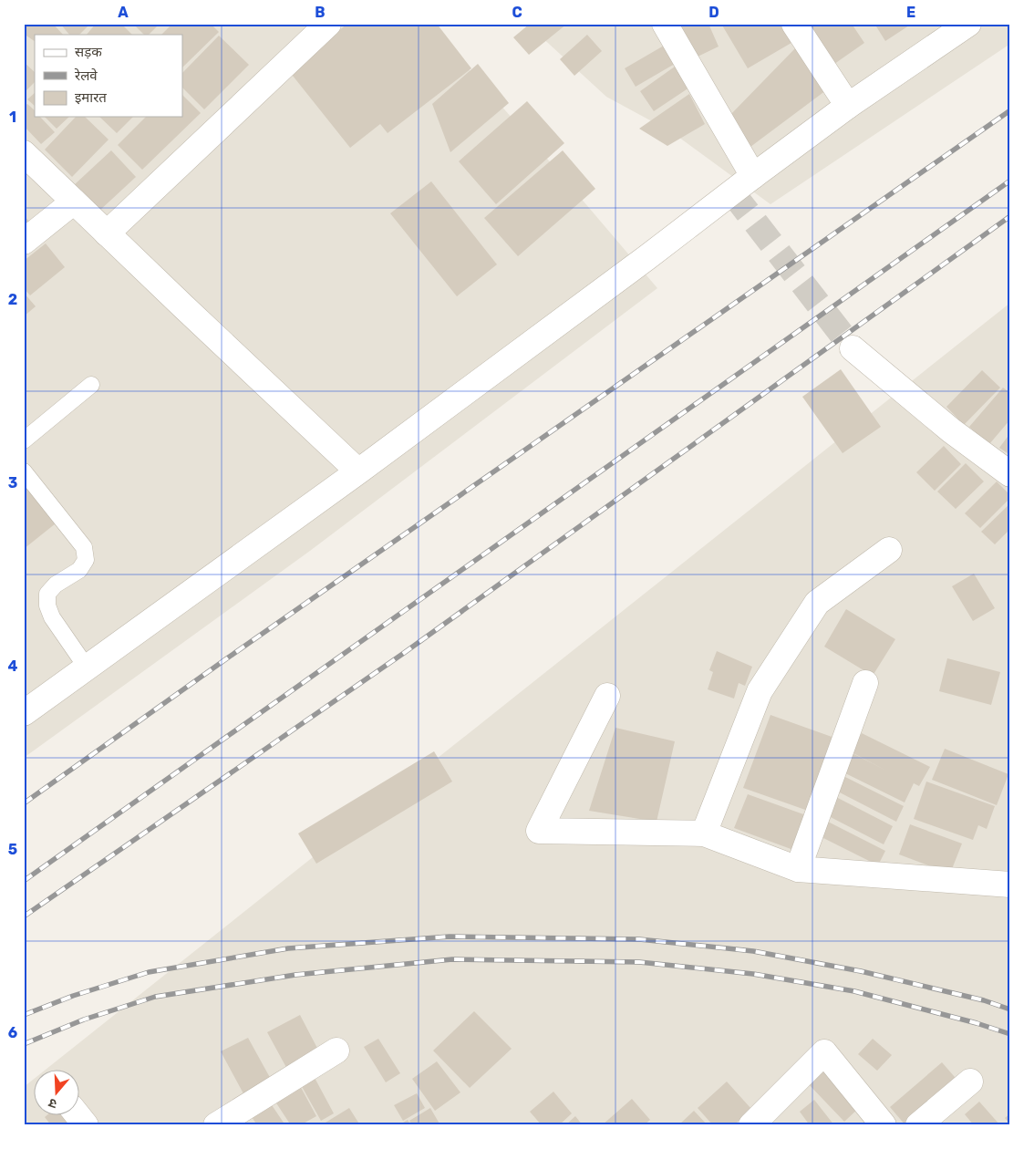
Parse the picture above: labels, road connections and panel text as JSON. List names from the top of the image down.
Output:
{
  "legend": ["सड़क", "रेलवे", "इमारत"],
  "north": "bottom",
  "grid": {
    "columns": [
      "A",
      "B",
      "C",
      "D",
      "E"
    ],
    "rows": [
      "1",
      "2",
      "3",
      "4",
      "5",
      "6"
    ]
  }
}
